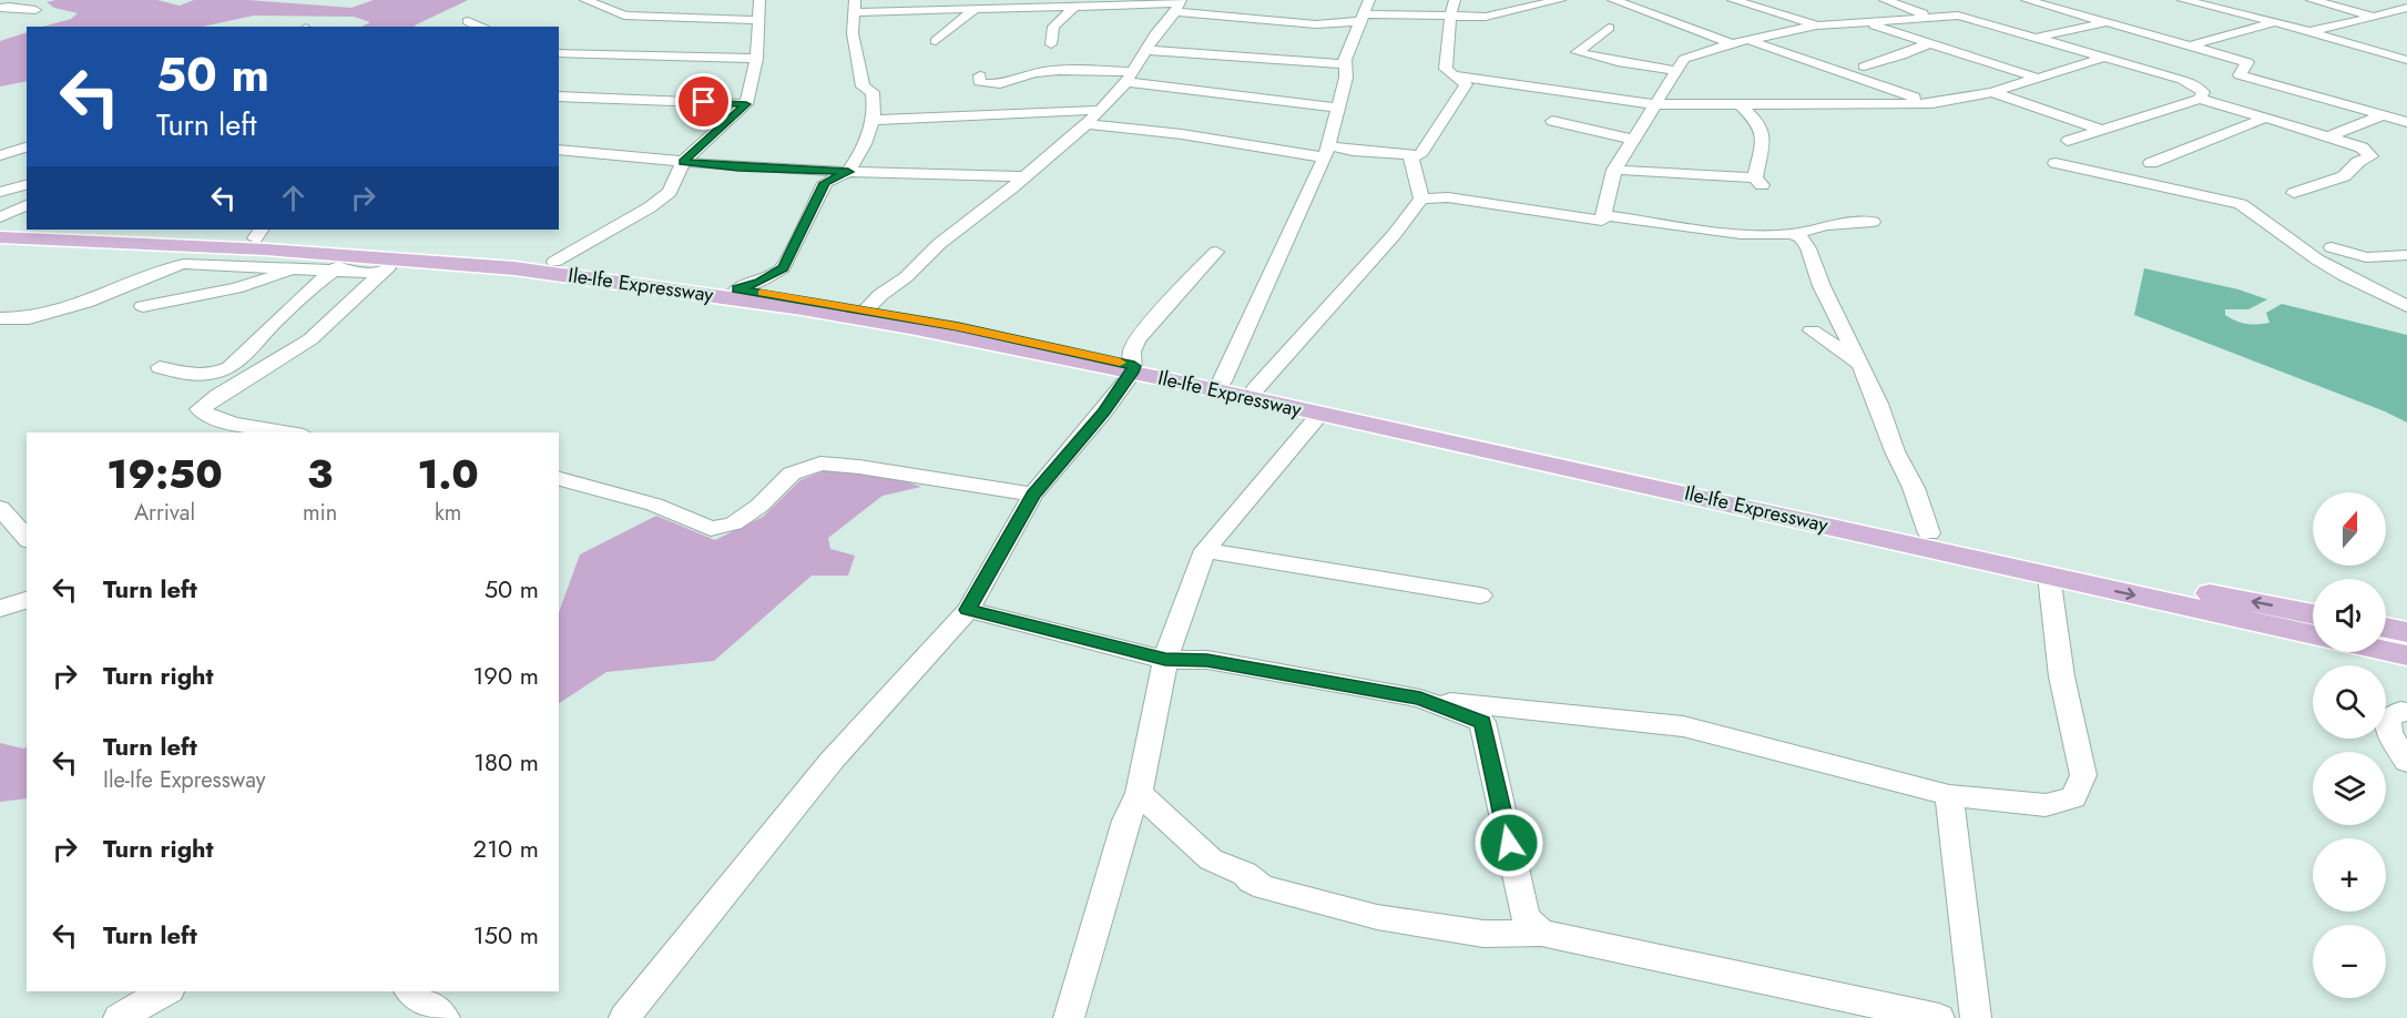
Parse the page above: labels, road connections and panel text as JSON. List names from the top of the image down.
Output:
{
  "streets": {
    "main road": ["Ile-Ife Expressway"]
  },
  "north": "top",
  "page": {
    "turn": ["50 m", "Turn left"],
    "eta": [
      "19:50",
      "Arrival",
      "3",
      "min",
      "1.0",
      "km"
    ],
    "map_buttons": ["+", "−"],
    "list": [
      {
        "name": "Turn left",
        "value": "50 m"
      },
      {
        "name": "Turn right",
        "value": "190 m"
      },
      {
        "name": "Turn left",
        "note": "Ile-Ife Expressway",
        "value": "180 m"
      },
      {
        "name": "Turn right",
        "value": "210 m"
      },
      {
        "name": "Turn left",
        "value": "150 m"
      }
    ]
  }
}
